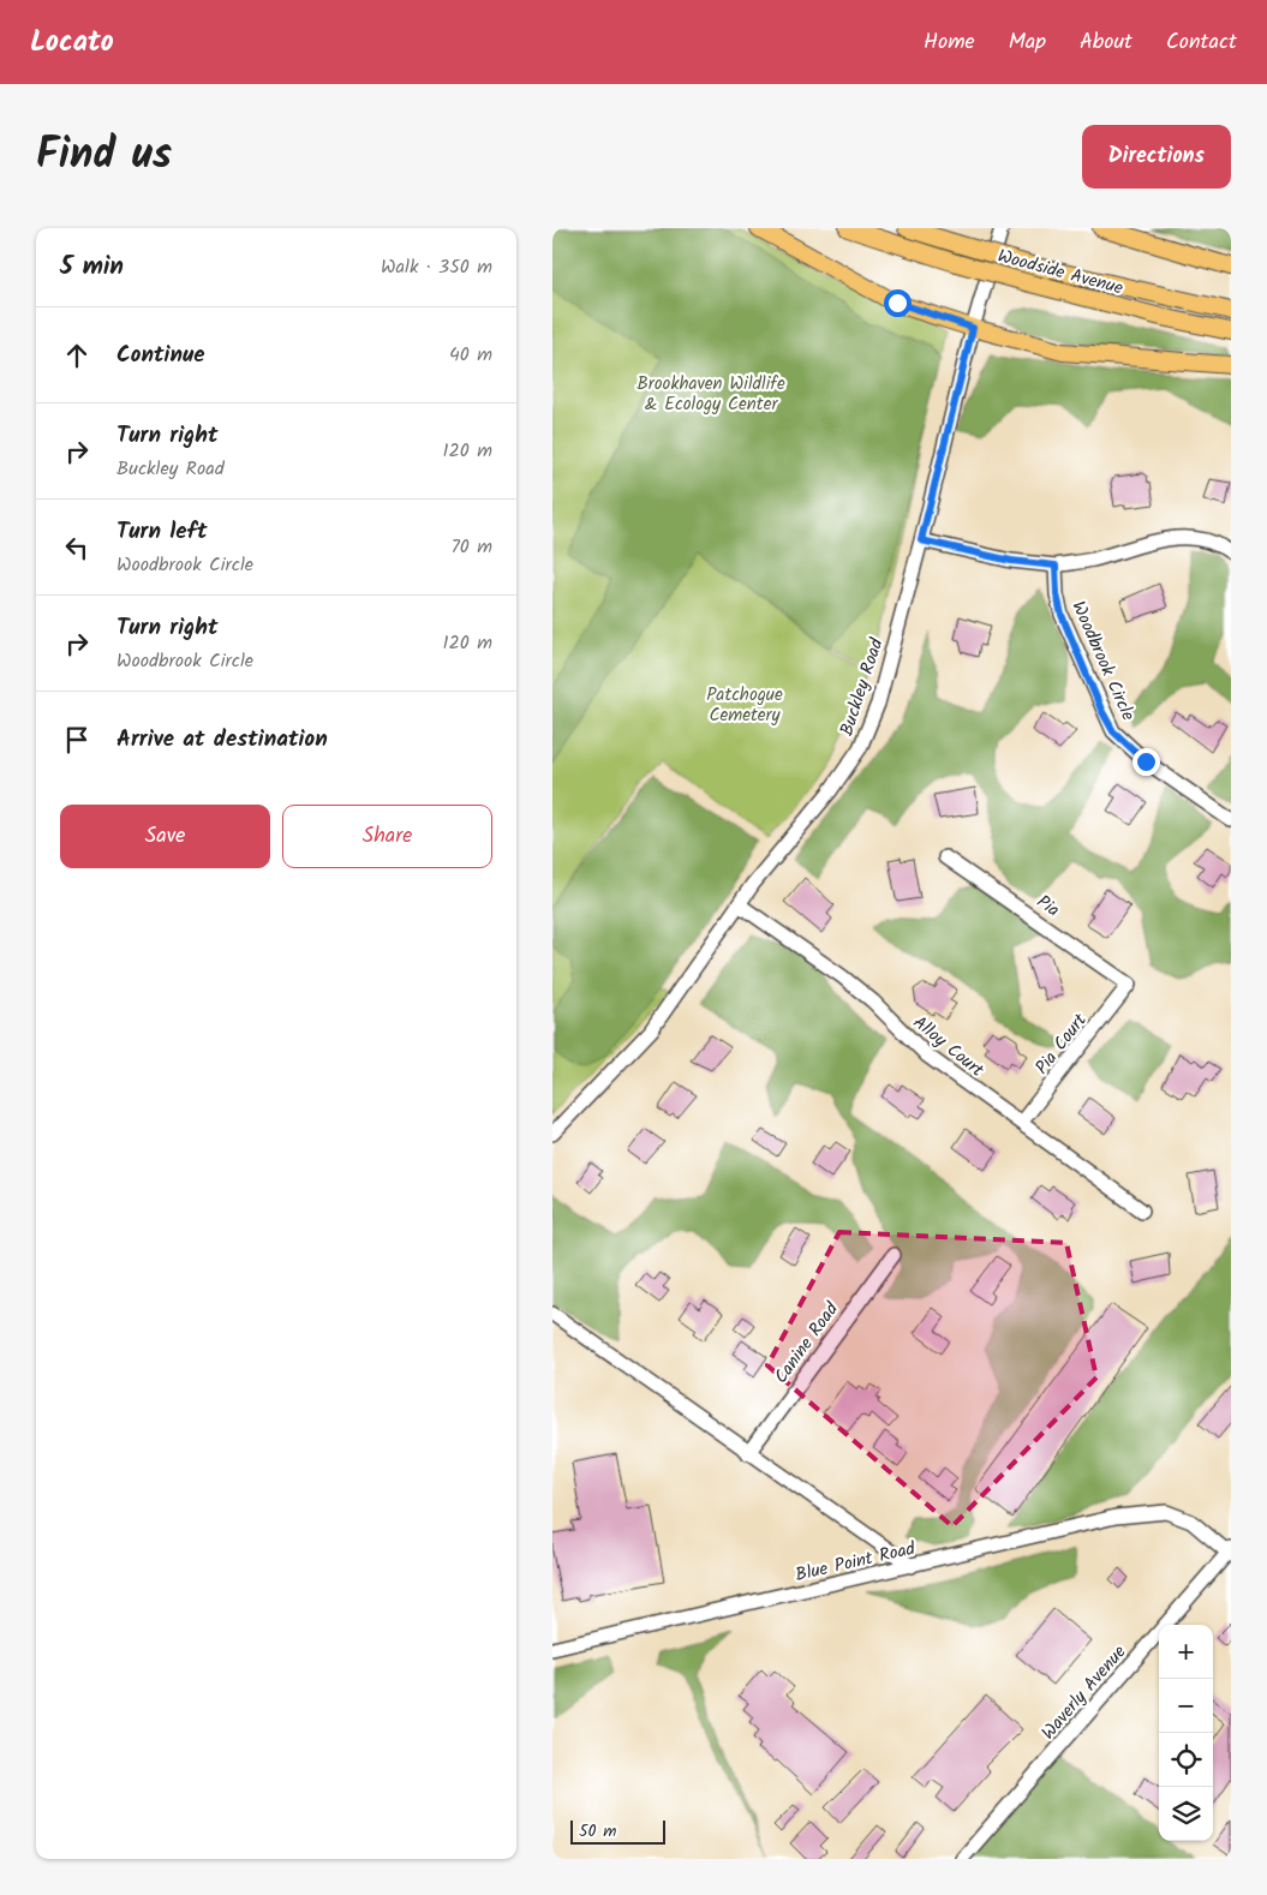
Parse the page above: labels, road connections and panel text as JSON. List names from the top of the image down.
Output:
{
  "streets": {
    "main road": ["Woodside Avenue"],
    "street": [
      "Woodbrook Circle",
      "Buckley Road",
      "Pia",
      "Pia Court",
      "Alloy Court",
      "Canine Road",
      "Blue Point Road",
      "Waverly Avenue"
    ]
  },
  "crossings": [
    ["Buckley Road", "Alloy Court"],
    ["Pia", "Pia Court"],
    ["Pia Court", "Alloy Court"],
    ["Blue Point Road", "Waverly Avenue"]
  ],
  "parks": ["Brookhaven Wildlife & Ecology Center", "Patchogue Cemetery"],
  "scale_bar": "50 m",
  "page": {
    "header": "Locato",
    "nav": [
      "Home",
      "Map",
      "About",
      "Contact"
    ],
    "title": "Find us",
    "buttons": [
      "Directions",
      ["Save", "Share"]
    ],
    "heading": ["5 min", "Walk · 350 m"],
    "list": [
      ["Continue", "40 m"],
      ["Turn right", "Buckley Road", "120 m"],
      ["Turn left", "Woodbrook Circle", "70 m"],
      ["Turn right", "Woodbrook Circle", "120 m"],
      "Arrive at destination"
    ],
    "map_buttons": ["+", "−"],
    "scale": "50 m"
  }
}
